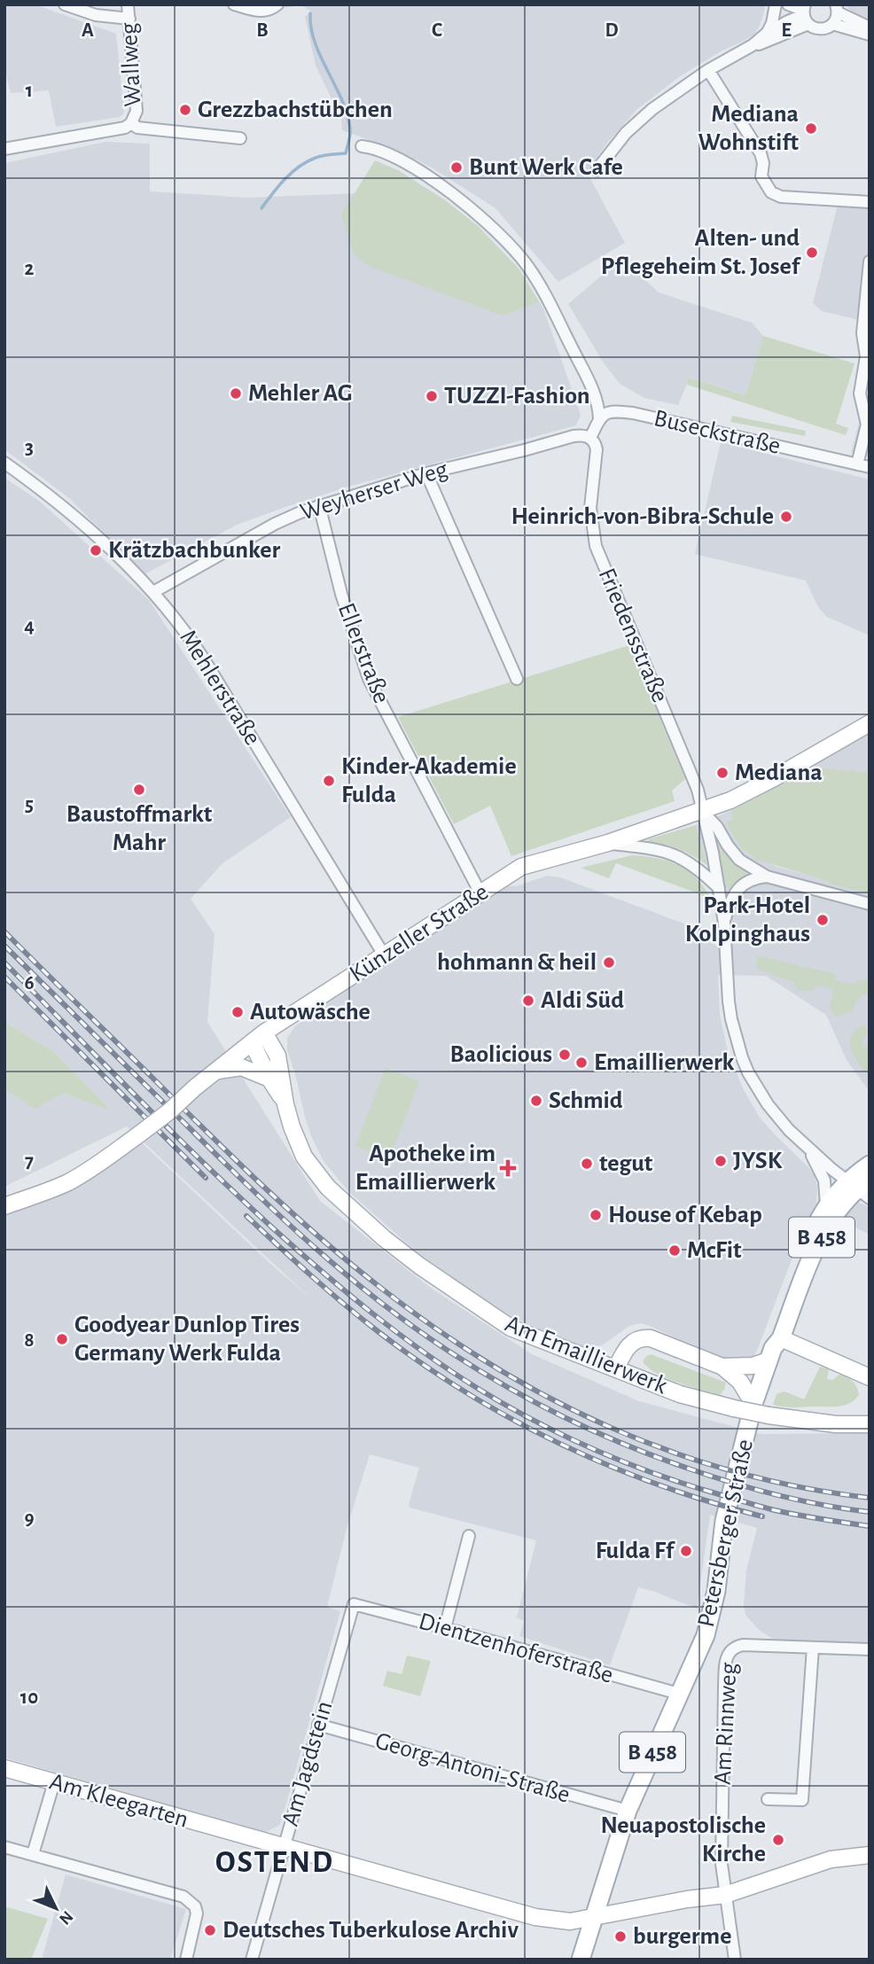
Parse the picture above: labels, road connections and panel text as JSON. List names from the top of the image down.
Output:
{
  "streets": {
    "main road": [
      "Künzeller Straße",
      "B 458",
      "Am Emaillierwerk",
      "Petersberger Straße",
      "Am Kleegarten"
    ],
    "street": [
      "Wallweg",
      "Buseckstraße",
      "Weyherser Weg",
      "Friedensstraße",
      "Ellerstraße",
      "Mehlerstraße",
      "Dientzenhoferstraße",
      "Am Rinnweg",
      "Am Jagdstein",
      "Georg-Antoni-Straße"
    ]
  },
  "crossings": [
    ["Weyherser Weg", "Friedensstraße"],
    ["Weyherser Weg", "Ellerstraße"],
    ["Weyherser Weg", "Mehlerstraße"],
    ["Friedensstraße", "Künzeller Straße"],
    ["Ellerstraße", "Künzeller Straße"],
    ["Mehlerstraße", "Künzeller Straße"],
    ["Künzeller Straße", "Am Emaillierwerk"],
    ["Petersberger Straße", "Dientzenhoferstraße"],
    ["Petersberger Straße", "Georg-Antoni-Straße"],
    ["Petersberger Straße", "Am Kleegarten"],
    ["Dientzenhoferstraße", "Am Jagdstein"],
    ["Am Rinnweg", "Am Kleegarten"],
    ["Am Jagdstein", "Georg-Antoni-Straße"],
    ["Am Jagdstein", "Am Kleegarten"]
  ],
  "districts": ["OSTEND"],
  "places": {
    "other": [
      "Grezzbachstübchen",
      "Mediana Wohnstift",
      "Bunt Werk Cafe",
      "Alten- und Pflegeheim St. Josef",
      "Mehler AG",
      "TUZZI-Fashion",
      "Heinrich-von-Bibra-Schule",
      "Krätzbachbunker",
      "Mediana",
      "Kinder-Akademie Fulda",
      "Baustoffmarkt Mahr",
      "Park-Hotel Kolpinghaus",
      "hohmann & heil",
      "Aldi Süd",
      "Autowäsche",
      "Baolicious",
      "Emaillierwerk",
      "Schmid",
      "JYSK",
      "tegut",
      "House of Kebap",
      "McFit",
      "Goodyear Dunlop Tires Germany Werk Fulda",
      "Fulda Ff",
      "Neuapostolische Kirche",
      "Deutsches Tuberkulose Archiv",
      "burgerme"
    ],
    "health": ["Apotheke im Emaillierwerk"]
  },
  "north": "bottom right",
  "grid": {
    "columns": [
      "A",
      "B",
      "C",
      "D",
      "E"
    ],
    "rows": [
      "1",
      "2",
      "3",
      "4",
      "5",
      "6",
      "7",
      "8",
      "9",
      "10"
    ]
  }
}
